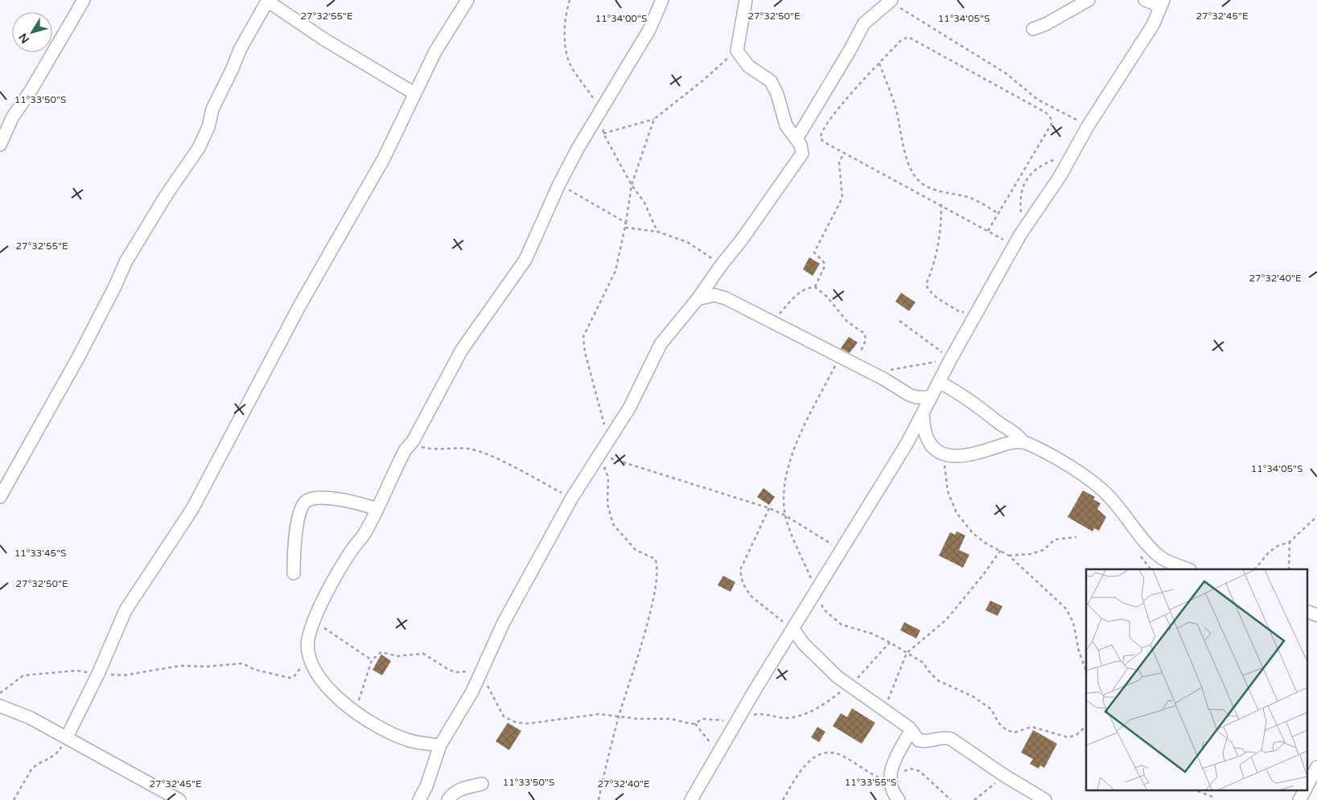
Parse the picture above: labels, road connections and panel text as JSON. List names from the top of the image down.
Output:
{
  "north": "bottom left",
  "coordinates": [
    "27°32'55\"E",
    "27°32'50\"E",
    "27°32'45\"E",
    "11°34'00\"S",
    "11°34'05\"S",
    "11°33'50\"S",
    "27°32'40\"E",
    "11°33'45\"S",
    "11°33'55\"S"
  ]
}
